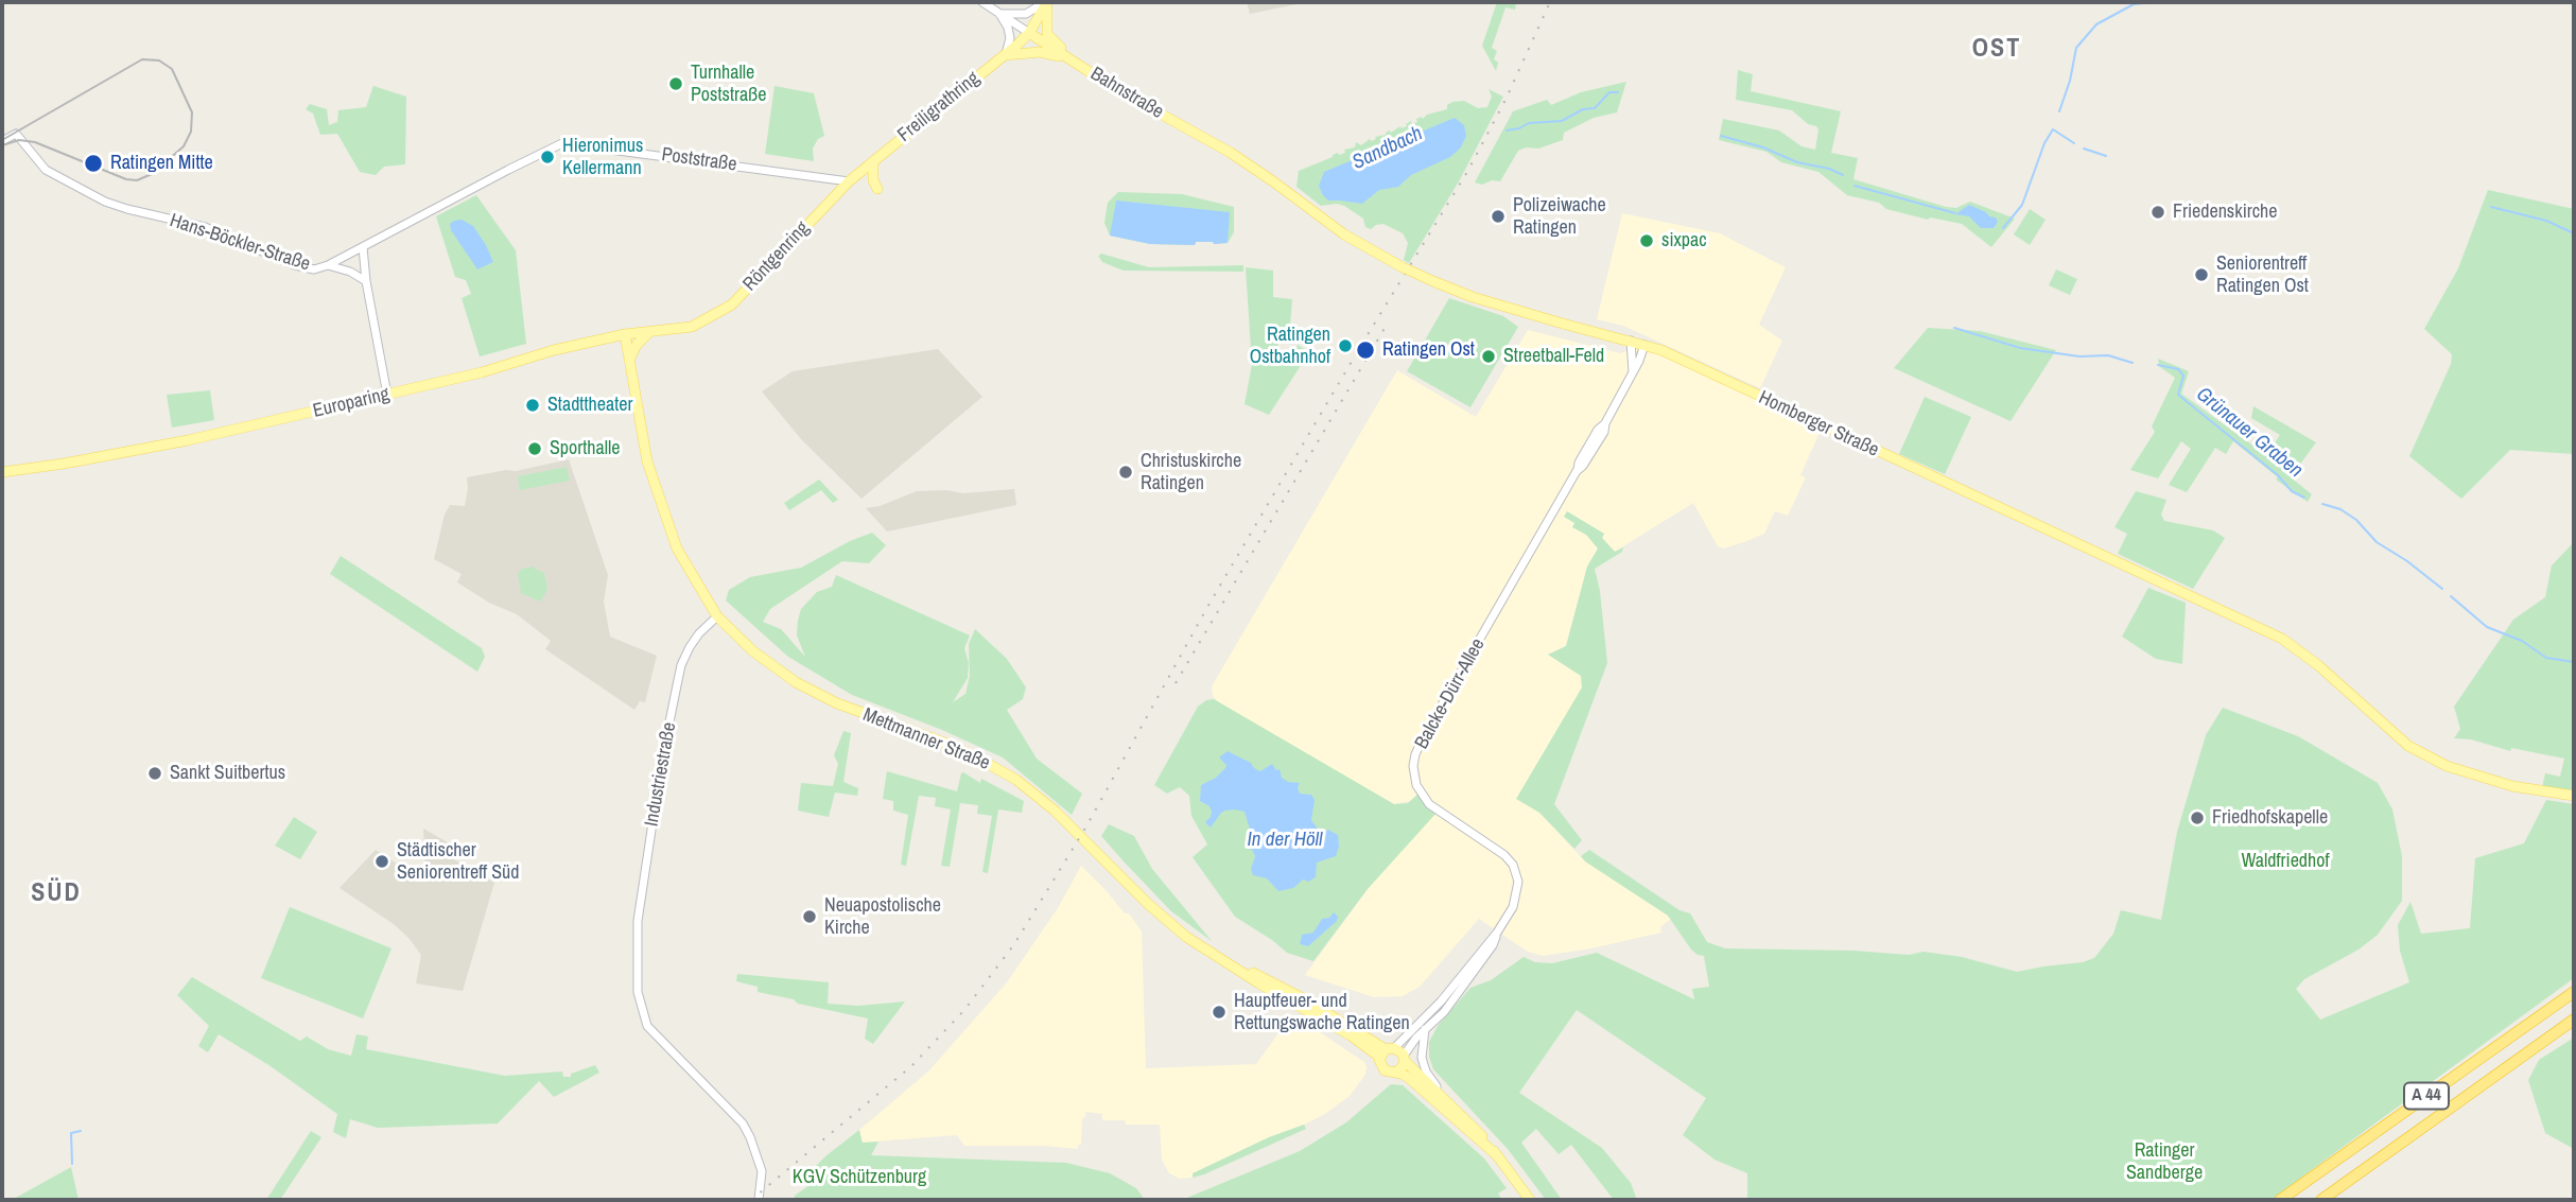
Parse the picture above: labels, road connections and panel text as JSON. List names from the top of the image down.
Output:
{
  "streets": {
    "highway": ["A 44"],
    "main road": [
      "Bahnstraße",
      "Freiligrathring",
      "Röntgenring",
      "Europaring",
      "Homberger Straße",
      "Mettmanner Straße"
    ],
    "street": [
      "Poststraße",
      "Hans-Böckler-Straße",
      "Balcke-Dürr-Allee",
      "Industriestraße"
    ]
  },
  "crossings": [
    ["Bahnstraße", "Freiligrathring"],
    ["Bahnstraße", "Homberger Straße"],
    ["Freiligrathring", "Poststraße"],
    ["Freiligrathring", "Röntgenring"],
    ["Poststraße", "Hans-Böckler-Straße"],
    ["Poststraße", "Röntgenring"],
    ["Röntgenring", "Europaring"],
    ["Homberger Straße", "Balcke-Dürr-Allee"],
    ["Balcke-Dürr-Allee", "Mettmanner Straße"],
    ["Mettmanner Straße", "Industriestraße"]
  ],
  "districts": ["OST", "SÜD"],
  "water": ["Sandbach", "Grünauer Graben", "In der Höll"],
  "parks": ["Waldfriedhof", "Ratinger Sandberge", "KGV Schützenburg"],
  "places": [
    "Turnhalle Poststraße",
    "Hieronimus Kellermann",
    "Ratingen Mitte",
    "Friedenskirche",
    "Polizeiwache Ratingen",
    "sixpac",
    "Seniorentreff Ratingen Ost",
    "Ratingen Ostbahnhof",
    "Ratingen Ost",
    "Streetball-Feld",
    "Stadttheater",
    "Sporthalle",
    "Christuskirche Ratingen",
    "Sankt Suitbertus",
    "Friedhofskapelle",
    "Städtischer Seniorentreff Süd",
    "Neuapostolische Kirche",
    "Hauptfeuer- und Rettungswache Ratingen"
  ]
}
